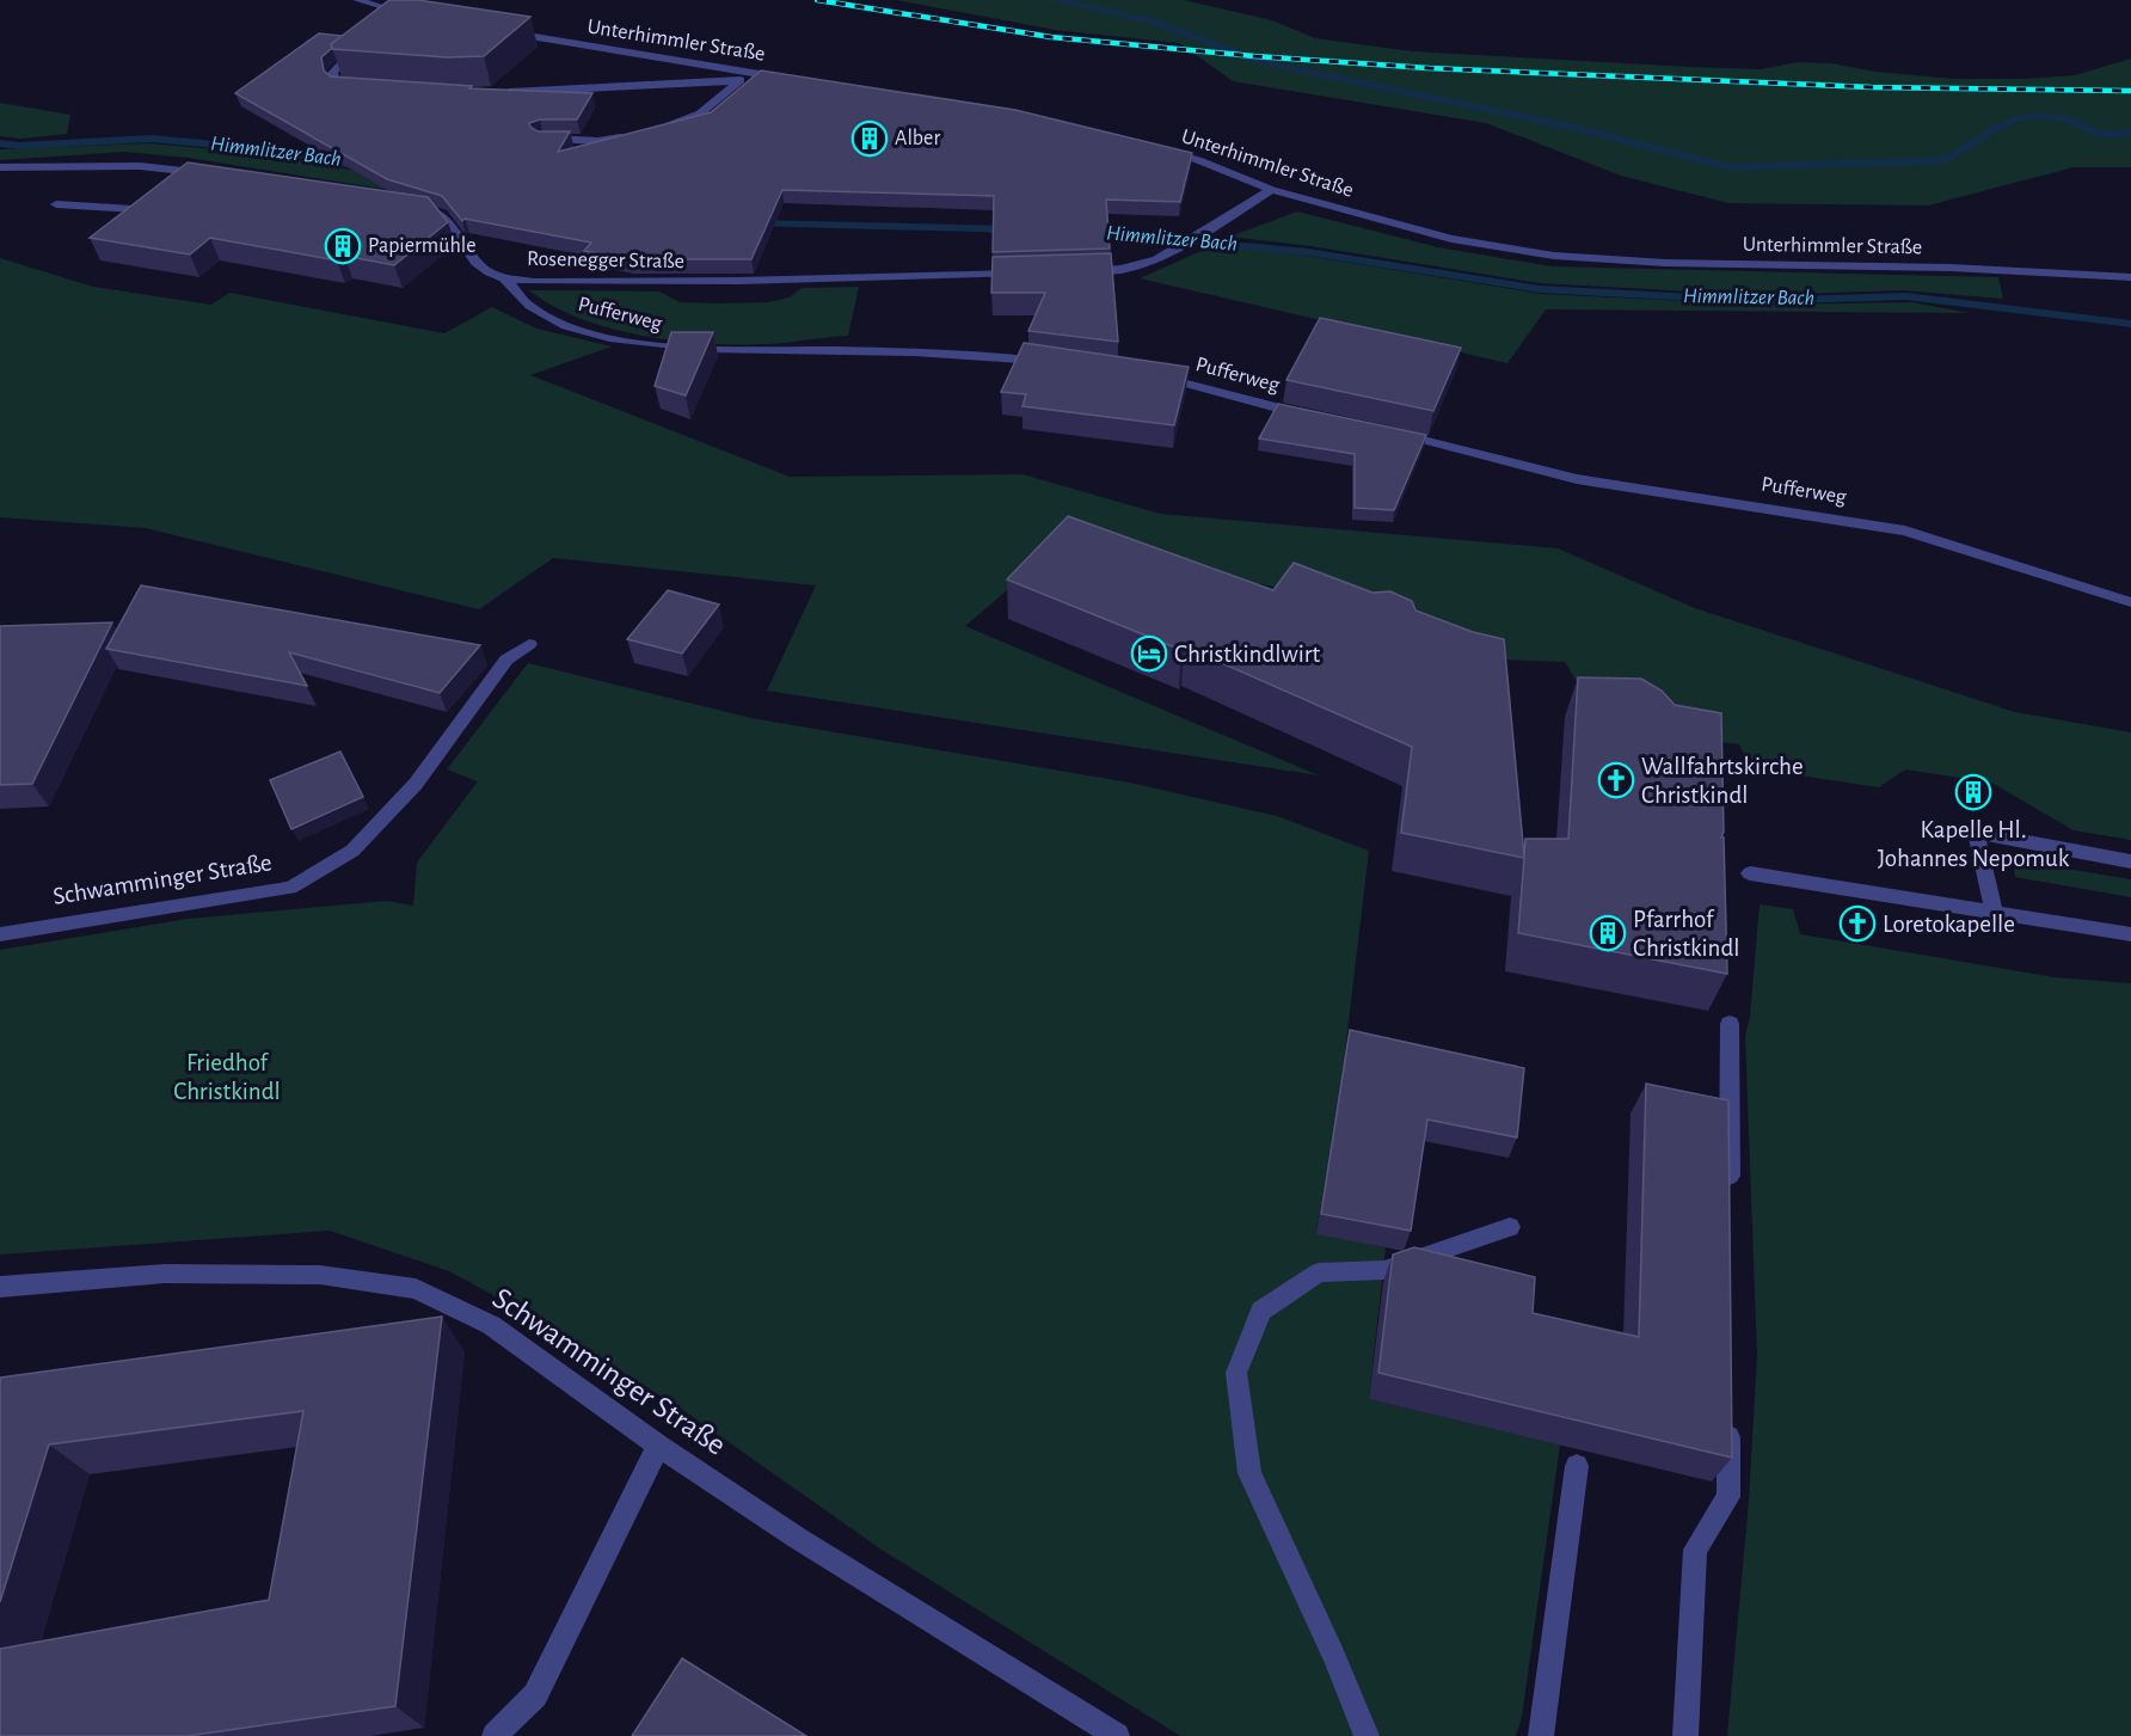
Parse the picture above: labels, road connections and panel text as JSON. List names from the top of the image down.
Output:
{
  "streets": {
    "street": [
      "Unterhimmler Straße",
      "Rosenegger Straße",
      "Pufferweg",
      "Schwamminger Straße"
    ]
  },
  "crossings": [
    ["Rosenegger Straße", "Pufferweg"]
  ],
  "water": ["Himmlitzer Bach"],
  "parks": ["Friedhof Christkindl"],
  "places": {
    "building": [
      "Alber",
      "Papiermühle",
      "Kapelle Hl. Johannes Nepomuk",
      "Pfarrhof Christkindl"
    ],
    "hotel": ["Christkindlwirt"],
    "church": ["Wallfahrtskirche Christkindl", "Loretokapelle"]
  }
}
